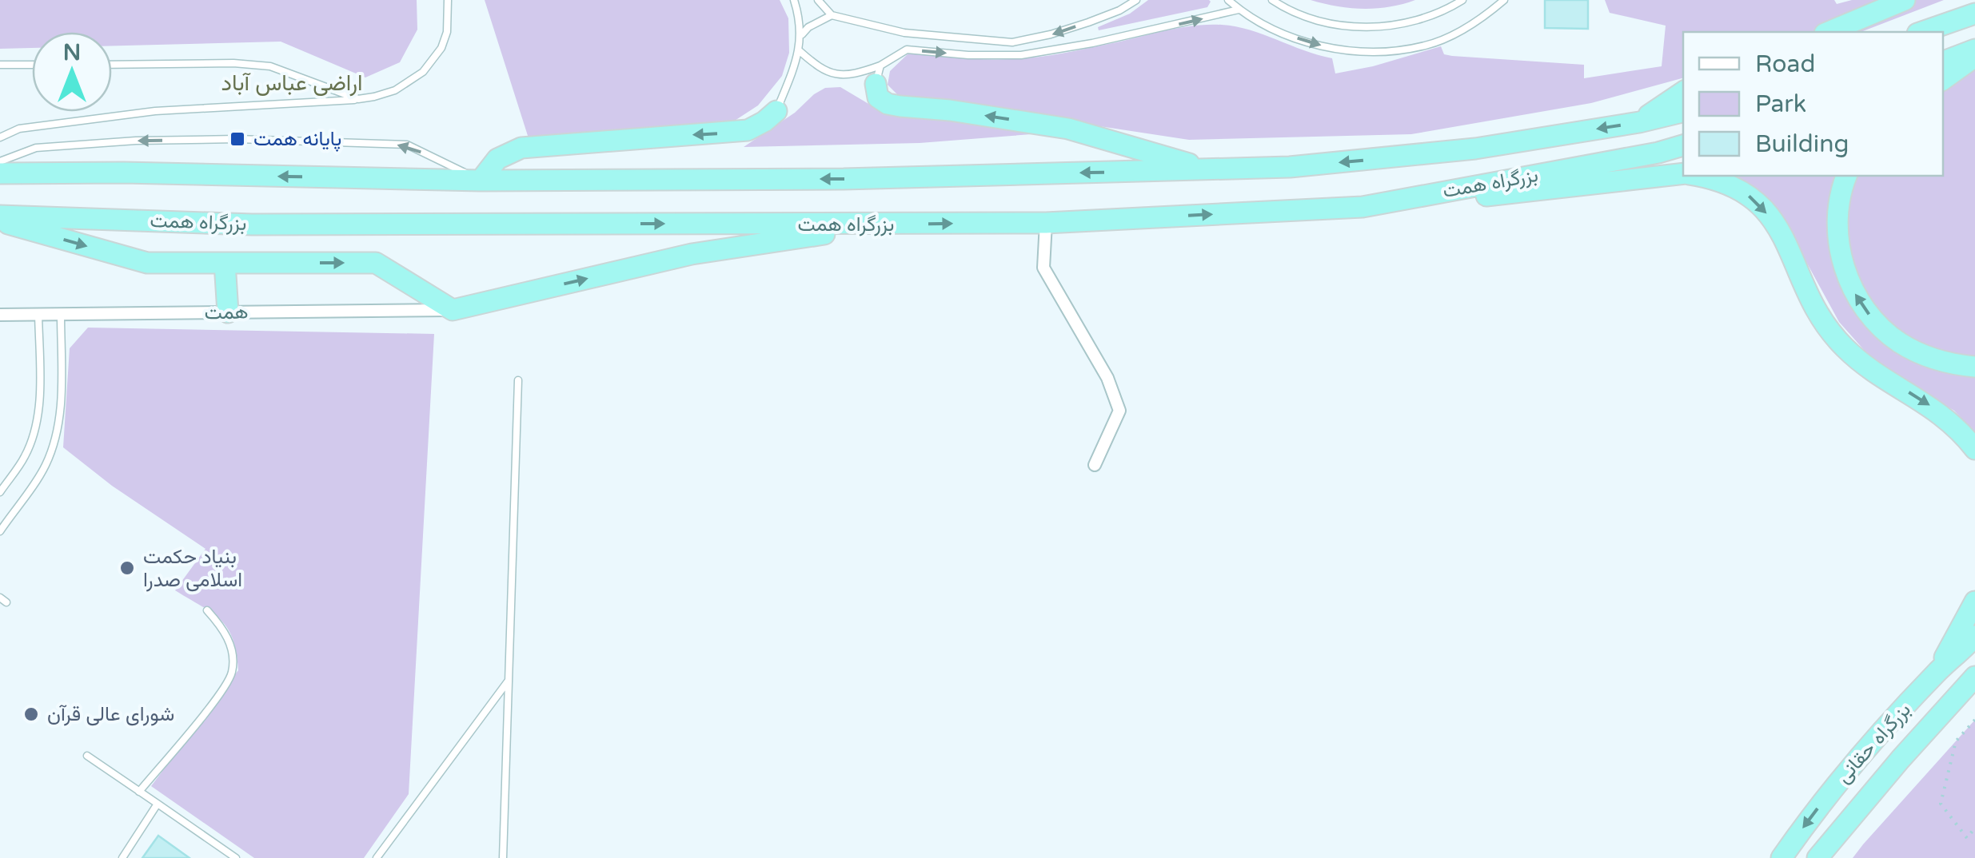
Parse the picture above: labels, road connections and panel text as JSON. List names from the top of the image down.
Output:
{
  "streets": {
    "highway": ["بزرگراه همت", "بزرگراه حقانی"],
    "street": ["همت"]
  },
  "districts": ["اراضی عباس آباد"],
  "places": {
    "transit": ["پایانه همت"],
    "other": ["بنیاد حکمت اسلامی صدرا", "شورای عالی قرآن"]
  },
  "legend": ["Road", "Park", "Building"],
  "north": "top"
}
